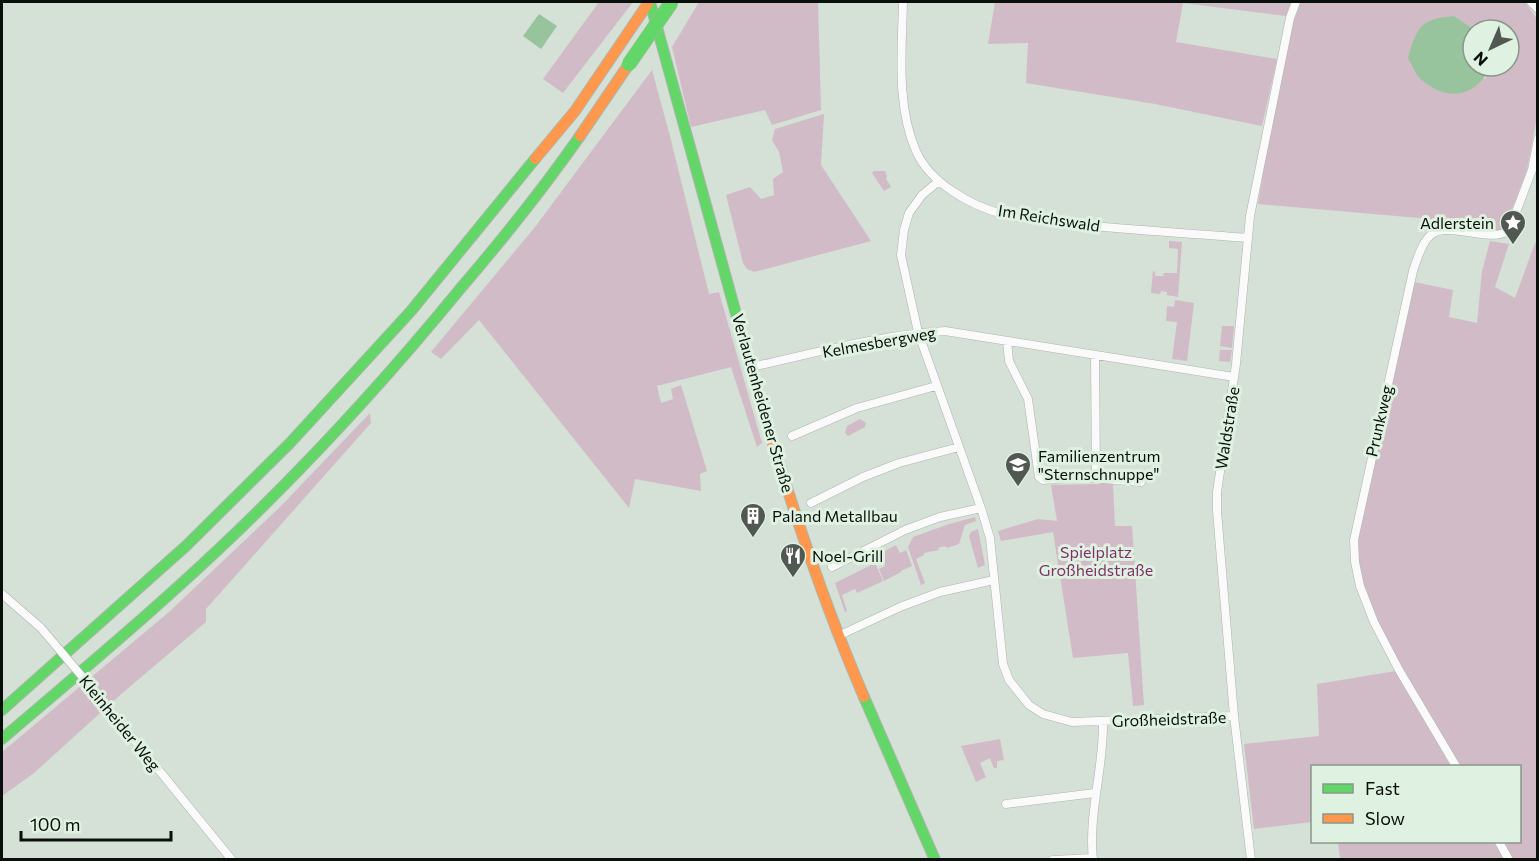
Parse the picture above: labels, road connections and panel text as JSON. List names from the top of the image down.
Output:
{
  "streets": {
    "main road": ["Verlautenheidener Straße"],
    "street": [
      "Im Reichswald",
      "Kelmesbergweg",
      "Prunkweg",
      "Waldstraße",
      "Großheidstraße",
      "Kleinheider Weg"
    ]
  },
  "crossings": [
    ["Im Reichswald", "Waldstraße"],
    ["Im Reichswald", "Großheidstraße"],
    ["Kelmesbergweg", "Verlautenheidener Straße"],
    ["Kelmesbergweg", "Waldstraße"],
    ["Kelmesbergweg", "Großheidstraße"],
    ["Waldstraße", "Großheidstraße"]
  ],
  "parks": ["Spielplatz Großheidstraße"],
  "places": {
    "place": ["Adlerstein"],
    "school or university": ["Familienzentrum \"Sternschnuppe\""],
    "building": ["Paland Metallbau"],
    "restaurant": ["Noel-Grill"]
  },
  "legend": ["Fast", "Slow"],
  "scale_bar": "100 m",
  "north": "bottom left"
}
